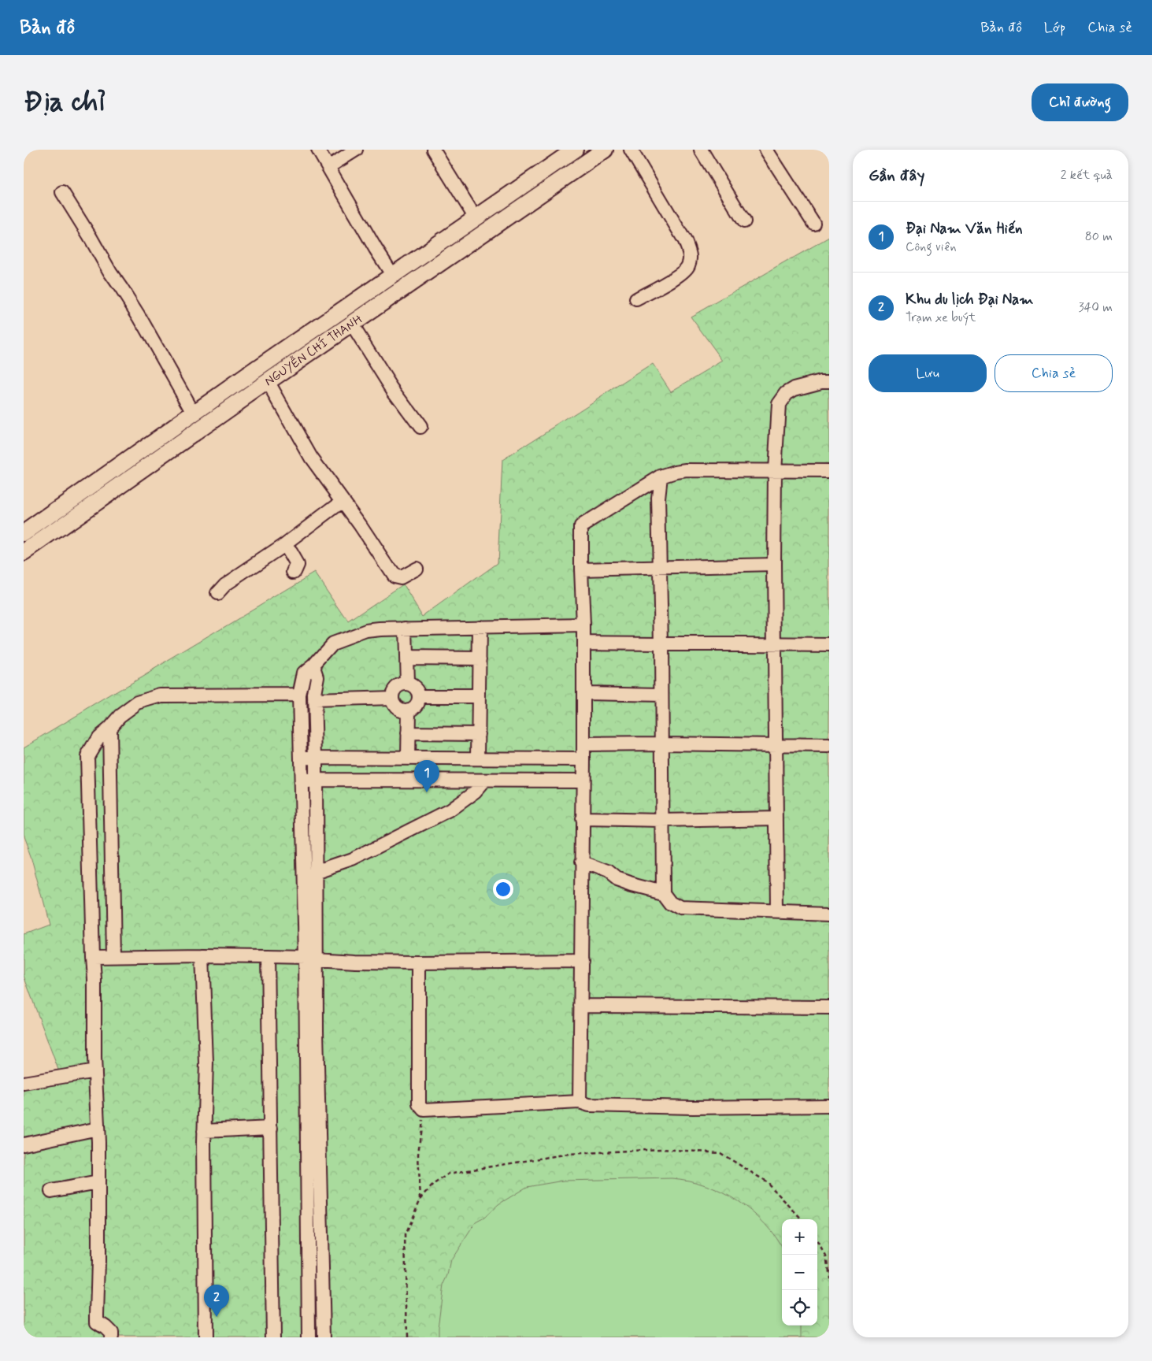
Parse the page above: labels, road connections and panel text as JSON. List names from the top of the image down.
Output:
{
  "streets": {
    "main road": ["NGUYỄN CHÍ THANH"]
  },
  "page": {
    "header": "Bản đồ",
    "nav": ["Bản đồ", "Lớp", "Chia sẻ"],
    "buttons": [
      "Chỉ đường",
      ["Lưu", "Chia sẻ"]
    ],
    "title": "Địa chỉ",
    "heading": ["Gần đây", "2 kết quả"],
    "list": [
      {
        "mark": "1",
        "name": "Đại Nam Văn Hiến",
        "note": "Công viên",
        "value": "80 m"
      },
      {
        "mark": "2",
        "name": "Khu du lịch Đại Nam",
        "note": "Trạm xe buýt",
        "value": "340 m"
      }
    ],
    "pins": ["1", "2"],
    "map_buttons": ["+", "−"]
  }
}
